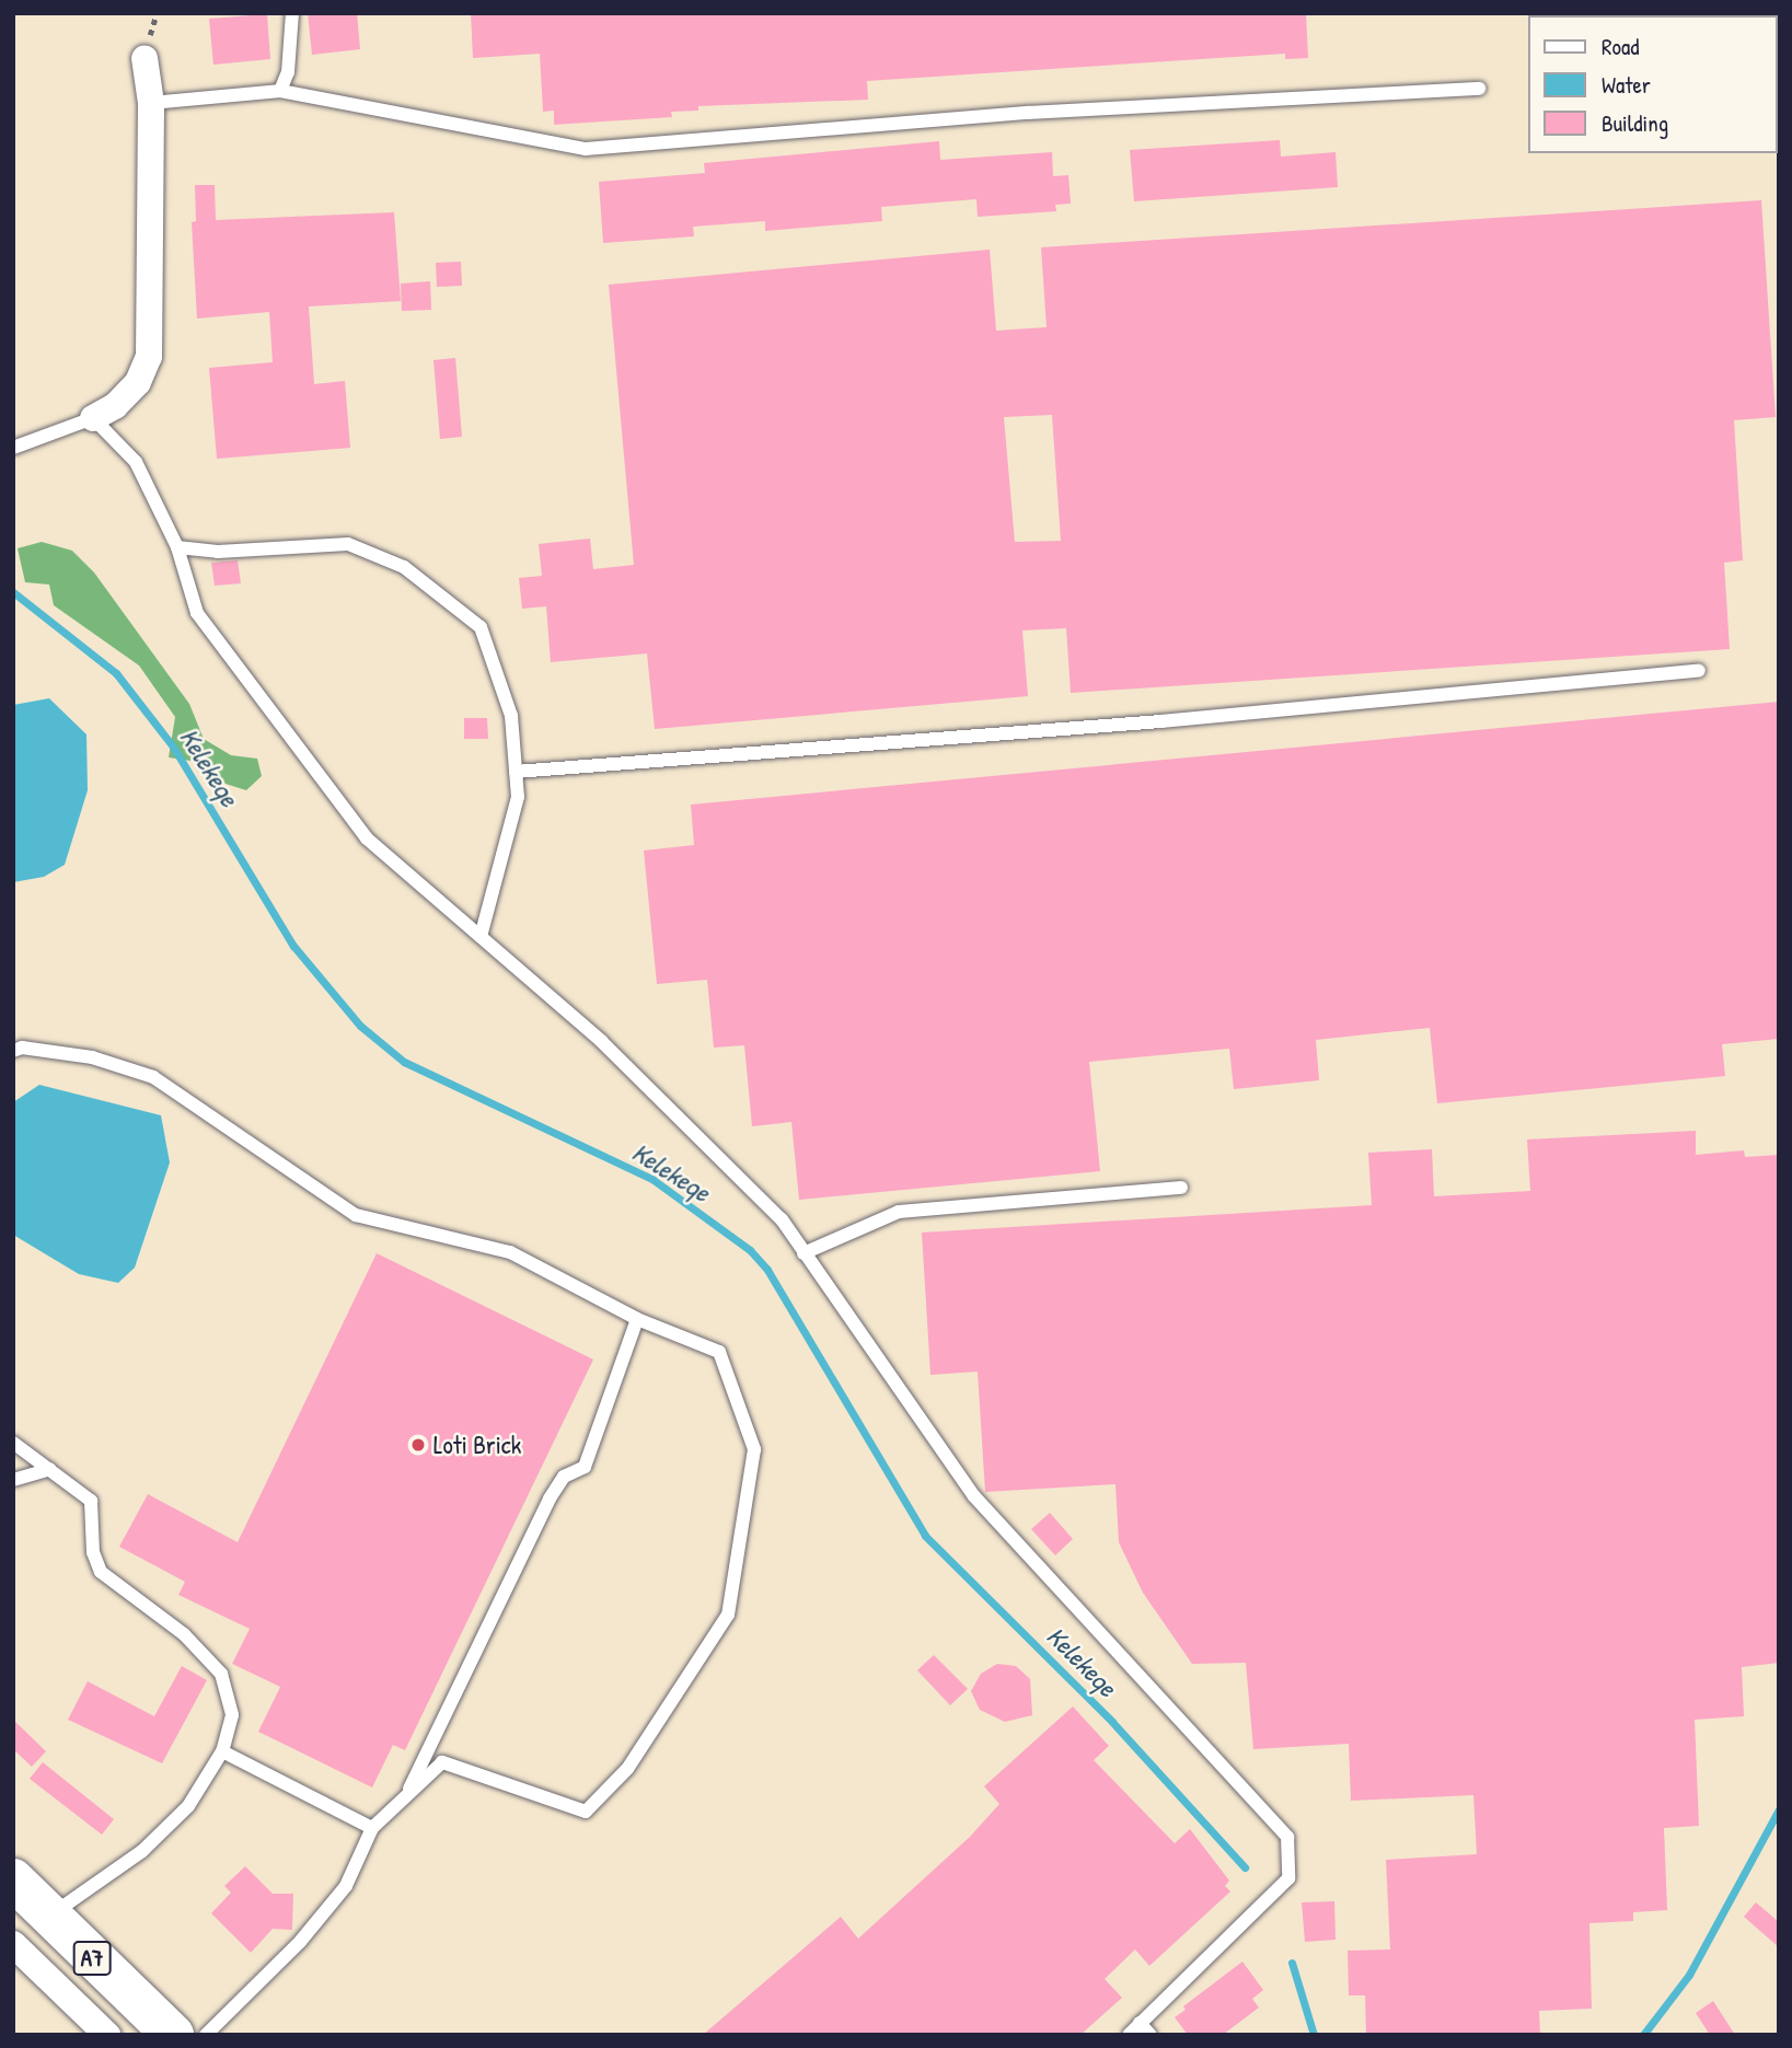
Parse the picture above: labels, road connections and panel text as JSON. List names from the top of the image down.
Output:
{
  "streets": {
    "main road": ["A7"]
  },
  "water": ["Kelekeqe"],
  "places": ["Loti Brick"],
  "legend": ["Road", "Water", "Building"]
}
